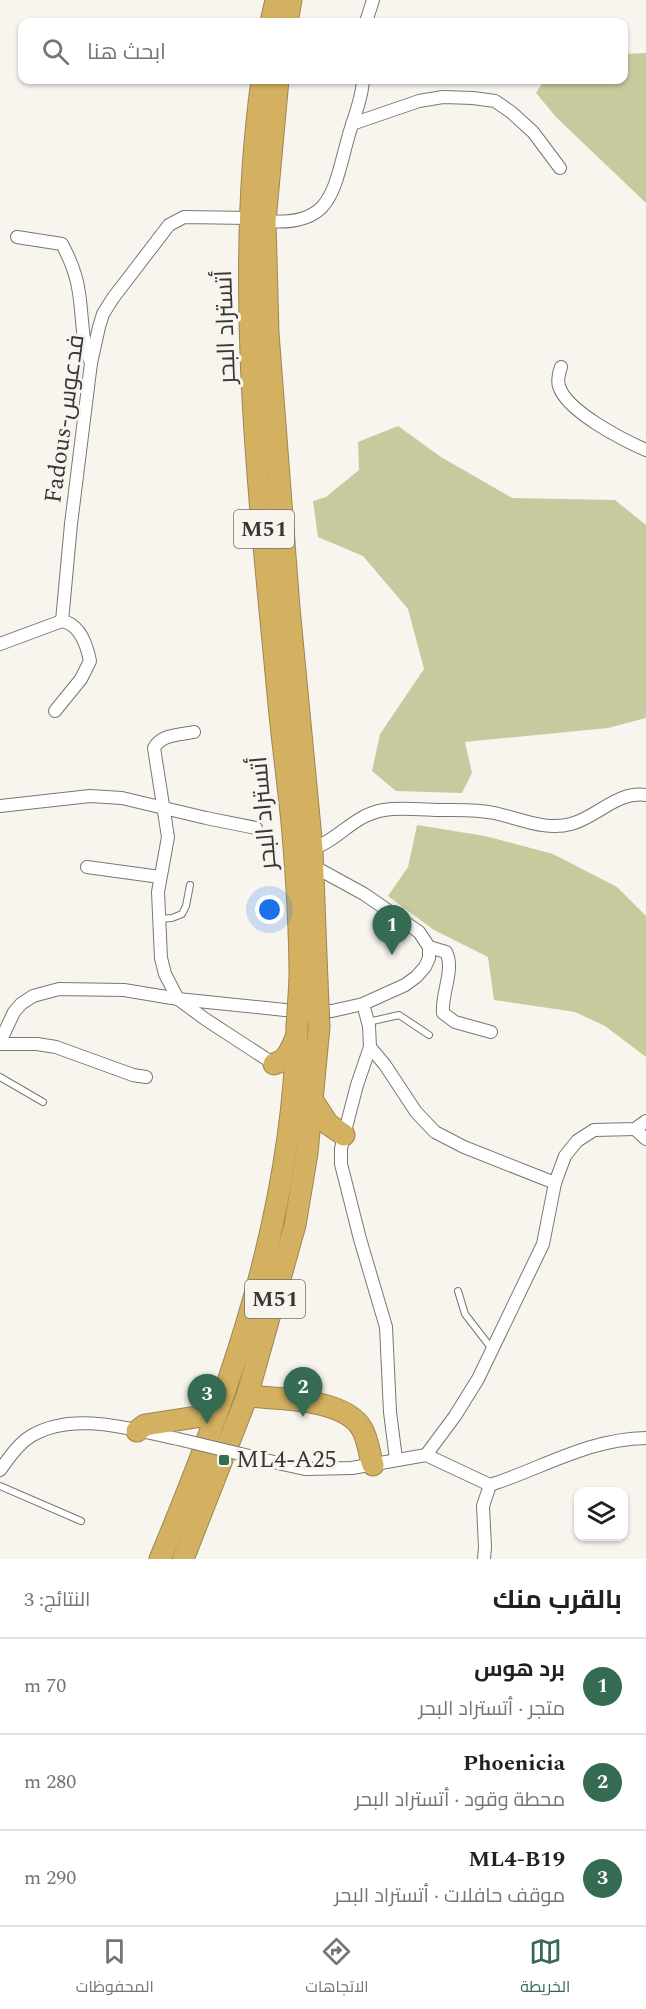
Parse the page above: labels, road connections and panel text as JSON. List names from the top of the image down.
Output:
{
  "streets": {
    "highway": ["أتستراد البحر", "M51"],
    "street": ["Fadous-فدعوس"]
  },
  "crossings": [
    ["أتستراد البحر", "Fadous-فدعوس"]
  ],
  "places": {
    "transit": ["ML4-A25"]
  },
  "page": {
    "search": "ابحث هنا",
    "pins": ["1", "2", "3"],
    "heading": ["بالقرب منك", "النتائج: 3"],
    "list": [
      {
        "mark": "1",
        "name": "برد هوس",
        "note": "متجر · أتستراد البحر",
        "value": "70 m"
      },
      {
        "mark": "2",
        "name": "Phoenicia",
        "note": "محطة وقود · أتستراد البحر",
        "value": "280 m"
      },
      {
        "mark": "3",
        "name": "ML4-B19",
        "note": "موقف حافلات · أتستراد البحر",
        "value": "290 m"
      }
    ],
    "nav": ["الخريطة", "الاتجاهات", "المحفوظات"]
  }
}
